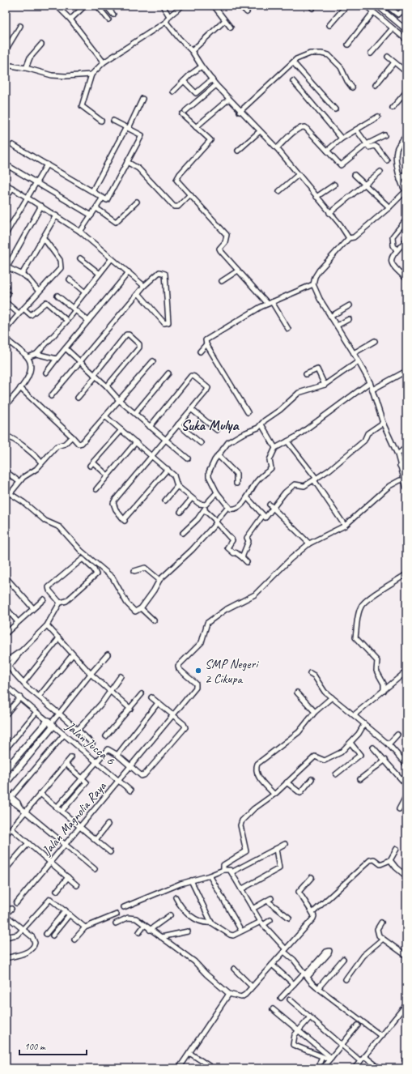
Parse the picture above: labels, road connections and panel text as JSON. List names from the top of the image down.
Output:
{
  "streets": {
    "street": ["Jalan Jucca 6", "Jalan Magnolia Raya"]
  },
  "crossings": [
    ["Jalan Jucca 6", "Jalan Magnolia Raya"]
  ],
  "districts": ["Suka Mulya"],
  "places": ["SMP Negeri 2 Cikupa"],
  "scale_bar": "100 m"
}
